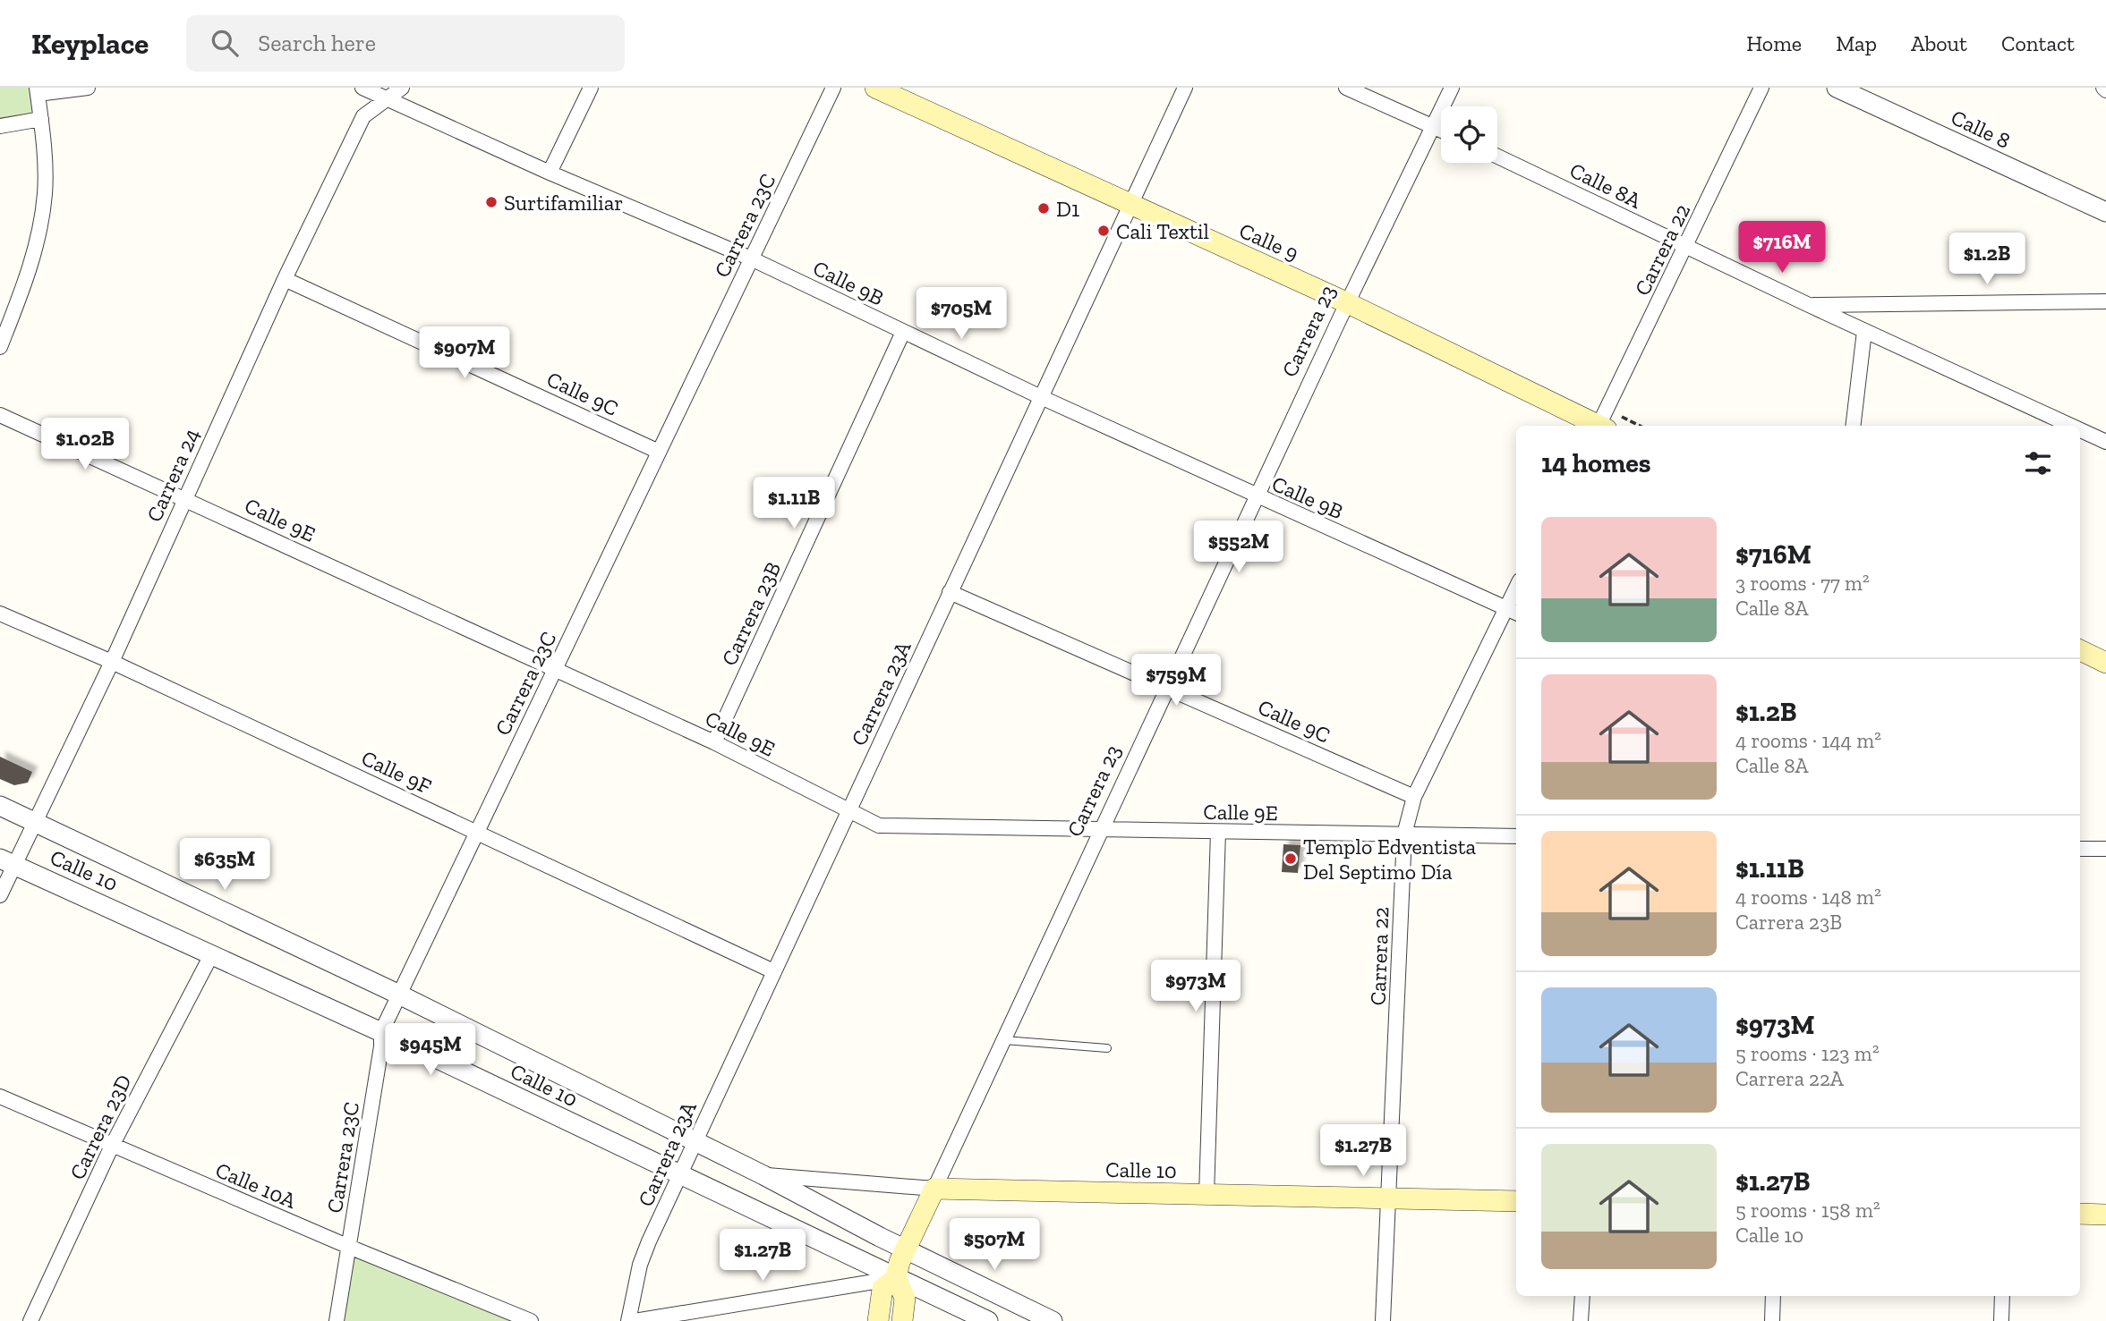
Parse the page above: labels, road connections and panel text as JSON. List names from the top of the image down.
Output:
{
  "streets": {
    "main road": ["Calle 9", "Carrera 23", "Calle 10"],
    "street": [
      "Calle 8",
      "Calle 8A",
      "Carrera 23C",
      "Carrera 22",
      "Calle 9B",
      "Calle 9C",
      "Carrera 24",
      "Calle 9E",
      "Carrera 23B",
      "Carrera 23A",
      "Calle 9F",
      "Carrera 23D",
      "Calle 10A"
    ]
  },
  "crossings": [
    ["Calle 8A", "Carrera 22"],
    ["Carrera 23C", "Calle 9B"],
    ["Carrera 23C", "Calle 9C"],
    ["Carrera 23C", "Calle 9E"],
    ["Carrera 23C", "Calle 9F"],
    ["Carrera 23C", "Calle 10"],
    ["Carrera 23C", "Calle 10A"],
    ["Calle 9", "Carrera 23"],
    ["Calle 9", "Carrera 23A"],
    ["Carrera 22", "Calle 9B"],
    ["Carrera 22", "Calle 9C"],
    ["Carrera 22", "Calle 9E"],
    ["Carrera 22", "Calle 10"],
    ["Calle 9B", "Carrera 23"],
    ["Calle 9B", "Carrera 24"],
    ["Calle 9B", "Carrera 23B"],
    ["Calle 9B", "Carrera 23A"],
    ["Carrera 23", "Calle 9C"],
    ["Carrera 23", "Calle 9E"],
    ["Carrera 23", "Calle 10"],
    ["Calle 9C", "Carrera 24"],
    ["Calle 9C", "Carrera 23A"],
    ["Carrera 24", "Calle 9E"],
    ["Carrera 24", "Calle 9F"],
    ["Carrera 24", "Calle 10"],
    ["Calle 9E", "Carrera 23B"],
    ["Calle 9E", "Carrera 23A"],
    ["Carrera 23A", "Calle 9F"],
    ["Carrera 23A", "Calle 10"],
    ["Calle 10", "Carrera 23D"],
    ["Carrera 23D", "Calle 10A"]
  ],
  "places": [
    "Surtifamiliar",
    "D1",
    "Cali Textil",
    "Templo Edventista Del Septimo Día"
  ],
  "page": {
    "header": "Keyplace",
    "search": "Search here",
    "nav": [
      "Home",
      "Map",
      "About",
      "Contact"
    ],
    "price": [
      "$716M",
      "$1.2B",
      "$705M",
      "$907M",
      "$1.02B",
      "$1.11B",
      "$552M",
      "$759M",
      "$635M",
      "$973M",
      "$945M",
      "$1.27B",
      "$507M",
      "$1.27B"
    ],
    "heading": "14 homes",
    "list": [
      {
        "name": "$716M",
        "note": "3 rooms · 77 m² · Calle 8A"
      },
      {
        "name": "$1.2B",
        "note": "4 rooms · 144 m² · Calle 8A"
      },
      {
        "name": "$1.11B",
        "note": "4 rooms · 148 m² · Carrera 23B"
      },
      {
        "name": "$973M",
        "note": "5 rooms · 123 m² · Carrera 22A"
      },
      {
        "name": "$1.27B",
        "note": "5 rooms · 158 m² · Calle 10"
      }
    ]
  }
}
